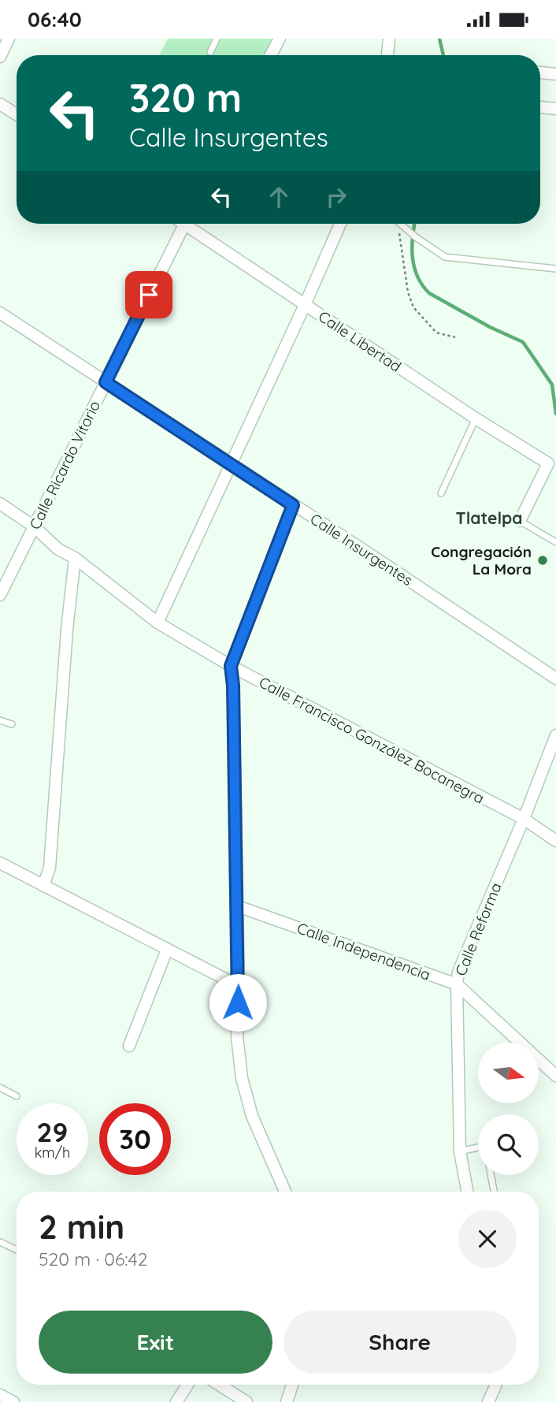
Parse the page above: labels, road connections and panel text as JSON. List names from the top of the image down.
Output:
{
  "streets": {
    "street": [
      "Calle Libertad",
      "Calle Ricardo Vitorio",
      "Calle Insurgentes",
      "Calle Francisco González Bocanegra",
      "Calle Reforma",
      "Calle Independencia"
    ]
  },
  "crossings": [
    ["Calle Ricardo Vitorio", "Calle Insurgentes"],
    ["Calle Ricardo Vitorio", "Calle Francisco González Bocanegra"],
    ["Calle Francisco González Bocanegra", "Calle Reforma"],
    ["Calle Reforma", "Calle Independencia"]
  ],
  "districts": ["Tlatelpa"],
  "places": ["Congregación La Mora"],
  "north": "right",
  "page": {
    "status": "06:40",
    "turn": ["320 m", "Calle Insurgentes"],
    "speed": "29 km/h",
    "limit": "30",
    "heading": ["2 min", "520 m · 06:42"],
    "buttons": ["Exit", "Share"]
  }
}
